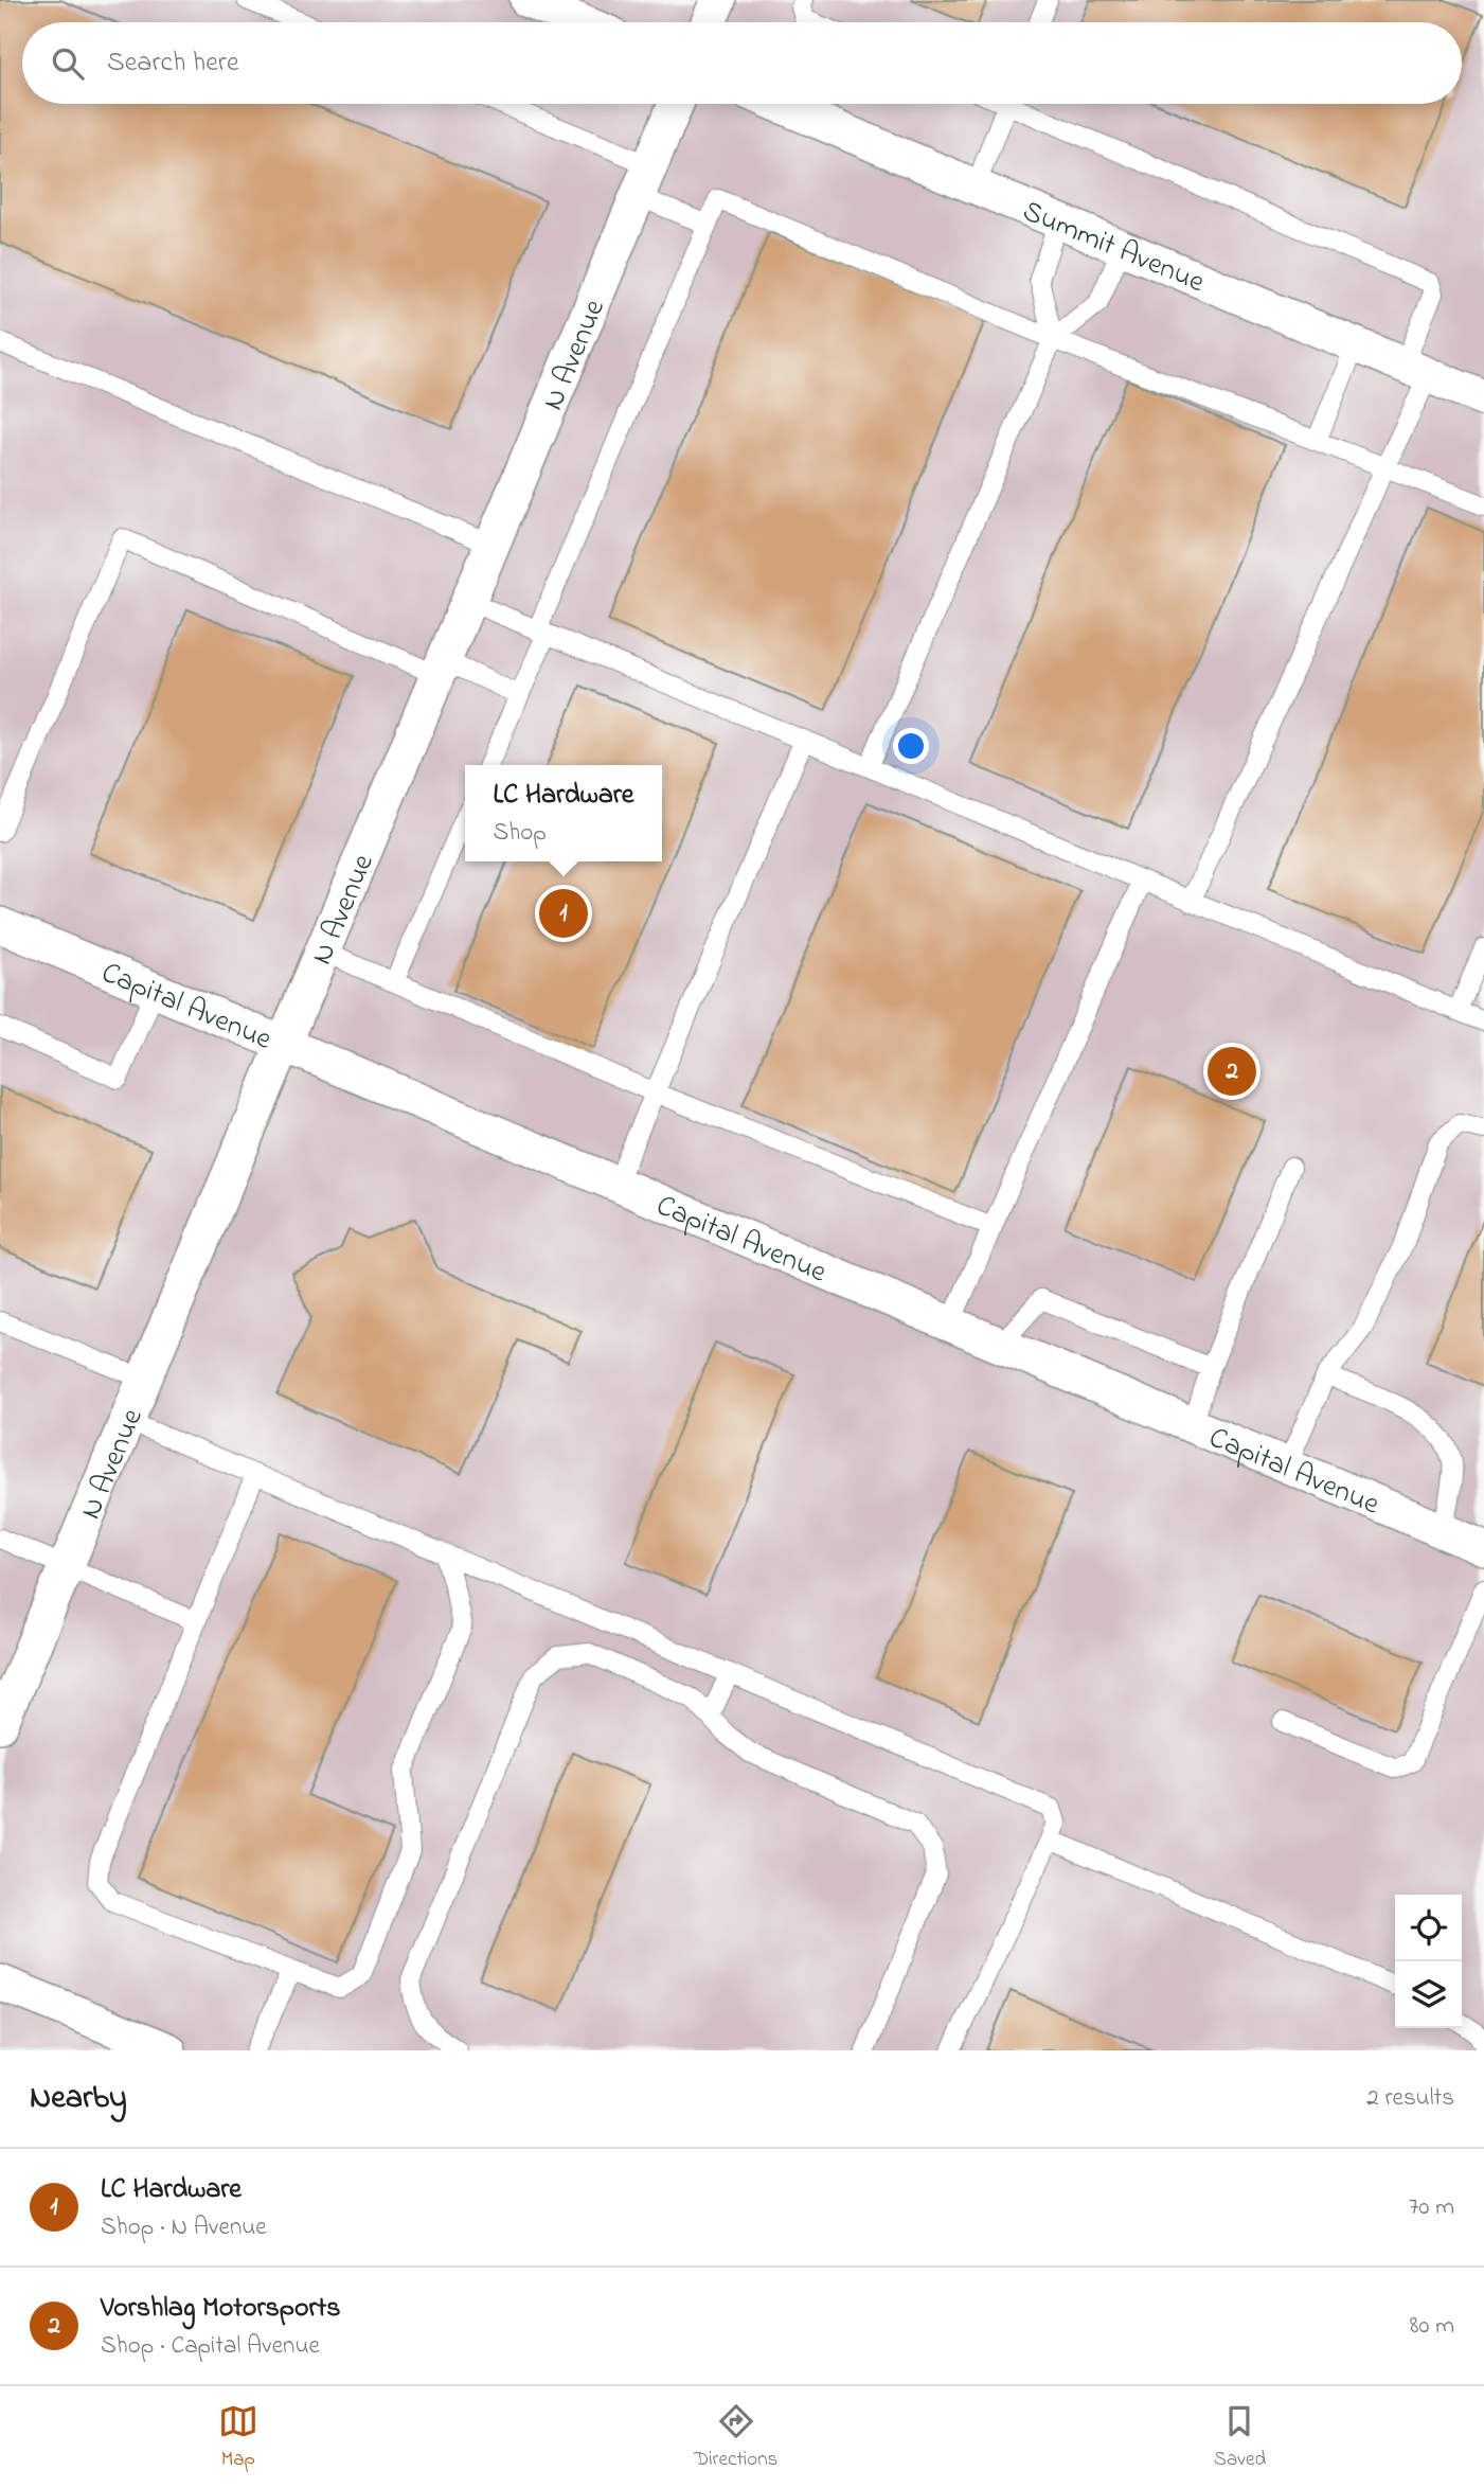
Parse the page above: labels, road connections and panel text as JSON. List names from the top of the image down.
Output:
{
  "streets": {
    "street": ["Summit Avenue", "N Avenue", "Capital Avenue"]
  },
  "crossings": [
    ["N Avenue", "Capital Avenue"]
  ],
  "page": {
    "search": "Search here",
    "popup": ["LC Hardware", "Shop"],
    "pins": ["1", "2"],
    "heading": ["Nearby", "2 results"],
    "list": [
      {
        "mark": "1",
        "name": "LC Hardware",
        "note": "Shop · N Avenue",
        "value": "70 m"
      },
      {
        "mark": "2",
        "name": "Vorshlag Motorsports",
        "note": "Shop · Capital Avenue",
        "value": "80 m"
      }
    ],
    "nav": ["Map", "Directions", "Saved"]
  }
}
